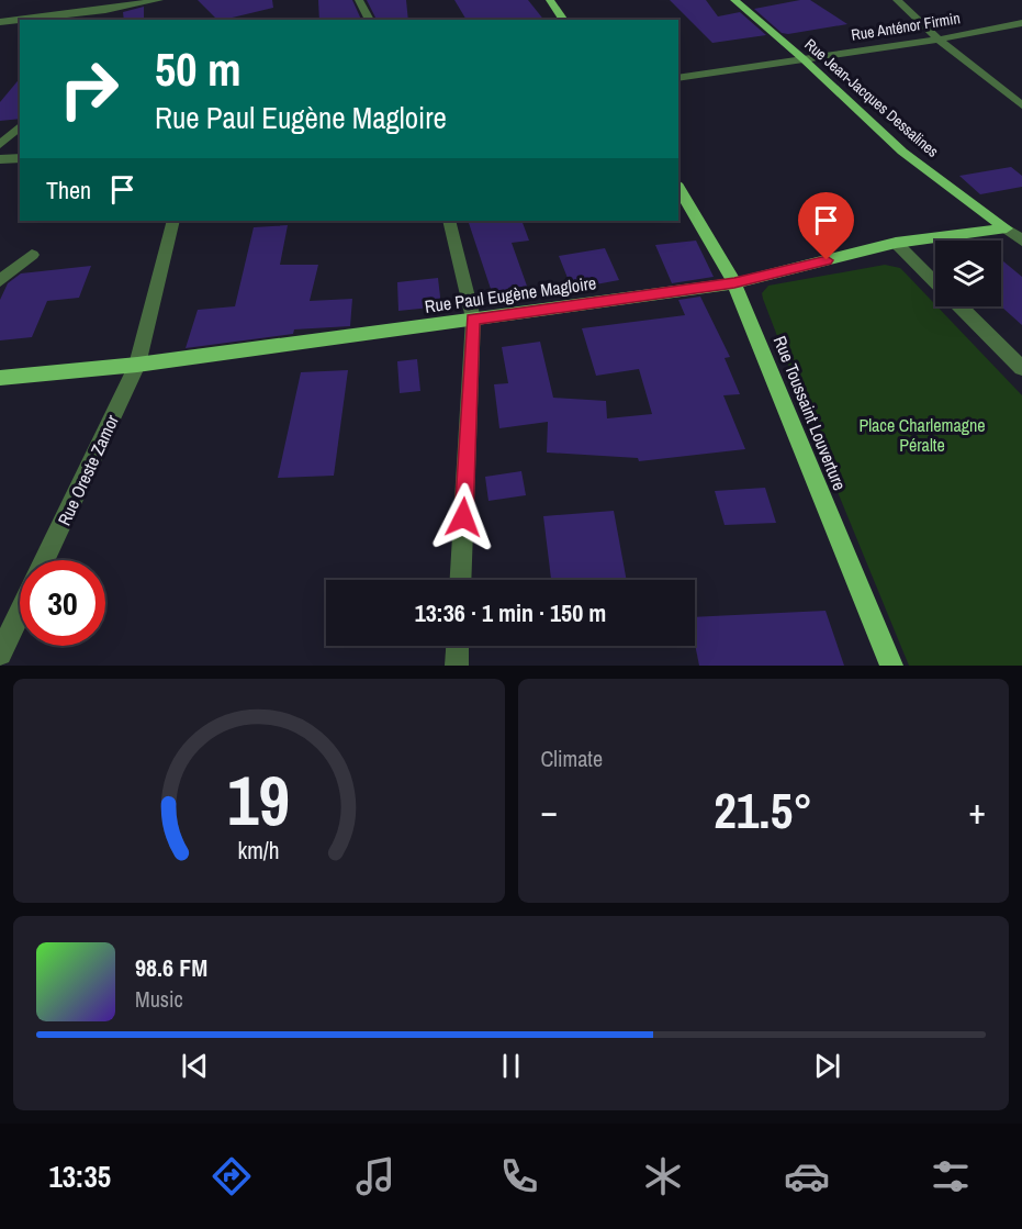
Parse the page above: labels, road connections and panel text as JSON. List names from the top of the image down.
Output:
{
  "streets": {
    "main road": ["Rue Jean-Jacques Dessalines", "Rue Paul Eugène Magloire", "Rue Toussaint Louverture"],
    "street": ["Rue Anténor Firmin", "Rue Oreste Zamor"]
  },
  "crossings": [
    ["Rue Anténor Firmin", "Rue Jean-Jacques Dessalines"],
    ["Rue Jean-Jacques Dessalines", "Rue Paul Eugène Magloire"],
    ["Rue Paul Eugène Magloire", "Rue Toussaint Louverture"],
    ["Rue Paul Eugène Magloire", "Rue Oreste Zamor"]
  ],
  "parks": ["Place Charlemagne Péralte"],
  "page": {
    "turn": ["50 m", "Rue Paul Eugène Magloire"],
    "then": "Then",
    "limit": "30",
    "trip": "13:36 · 1 min · 150 m",
    "tile": "Climate",
    "heat": ["−", "21.5°", "+"],
    "song": ["98.6 FM", "Music"],
    "tabs": "13:35",
    "gauge": ["19", "km/h"]
  }
}
